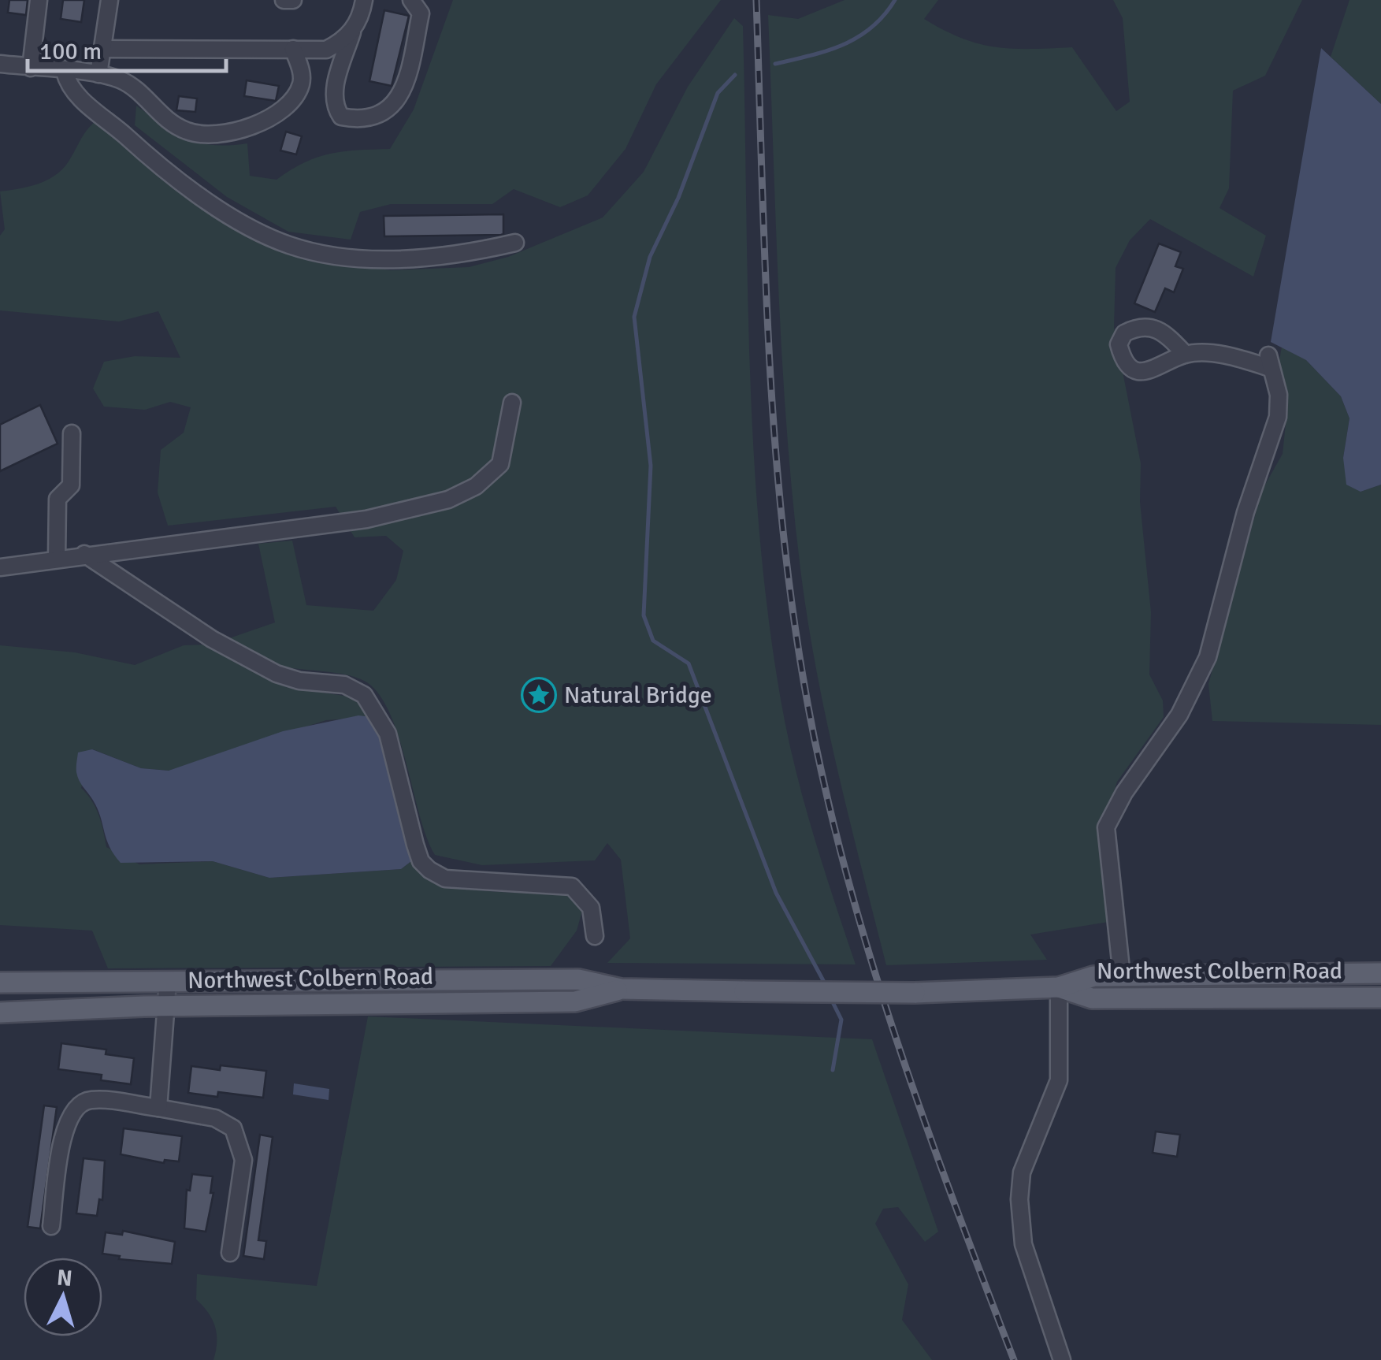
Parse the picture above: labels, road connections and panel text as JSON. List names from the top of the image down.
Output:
{
  "streets": {
    "main road": ["Northwest Colbern Road"]
  },
  "places": {
    "place": ["Natural Bridge"]
  },
  "scale_bar": "100 m",
  "north": "top"
}
